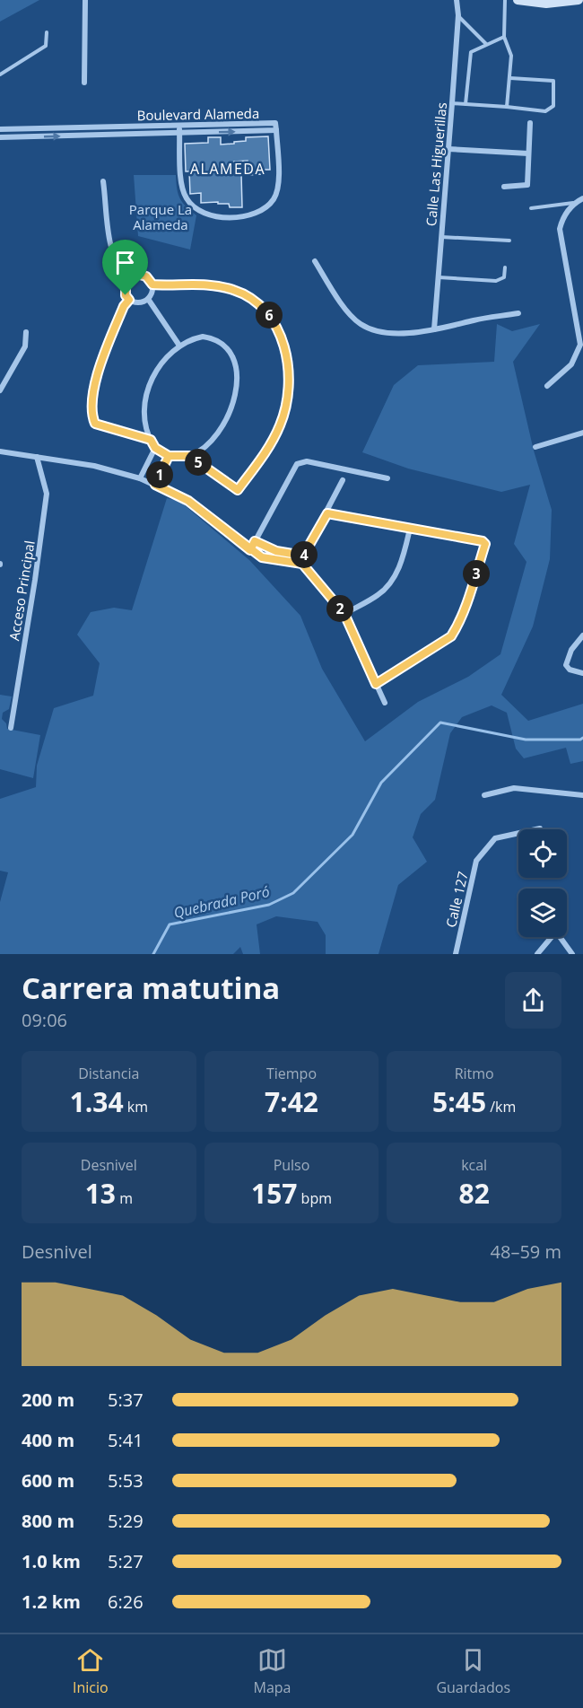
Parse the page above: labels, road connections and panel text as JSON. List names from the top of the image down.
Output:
{
  "streets": {
    "street": [
      "Boulevard Alameda",
      "Calle Las Higuerillas",
      "Acceso Principal",
      "Calle 127"
    ]
  },
  "districts": ["ALAMEDA"],
  "water": ["Quebrada Poró"],
  "parks": ["Parque La Alameda"],
  "page": {
    "pins": [
      "6",
      "5",
      "1",
      "4",
      "3",
      "2"
    ],
    "heading": ["Carrera matutina", "09:06"],
    "stats": [
      ["Distancia", "1.34 km"],
      ["Tiempo", "7:42"],
      ["Ritmo", "5:45 /km"],
      ["Desnivel", "13 m"],
      ["Pulso", "157 bpm"],
      ["kcal", "82"]
    ],
    "chart": ["Desnivel", "48–59 m"],
    "list": [
      {
        "name": "200 m",
        "note": "5:37"
      },
      {
        "name": "400 m",
        "note": "5:41"
      },
      {
        "name": "600 m",
        "note": "5:53"
      },
      {
        "name": "800 m",
        "note": "5:29"
      },
      {
        "name": "1.0 km",
        "note": "5:27"
      },
      {
        "name": "1.2 km",
        "note": "6:26"
      }
    ],
    "tabs": ["Inicio", "Mapa", "Guardados"]
  }
}
